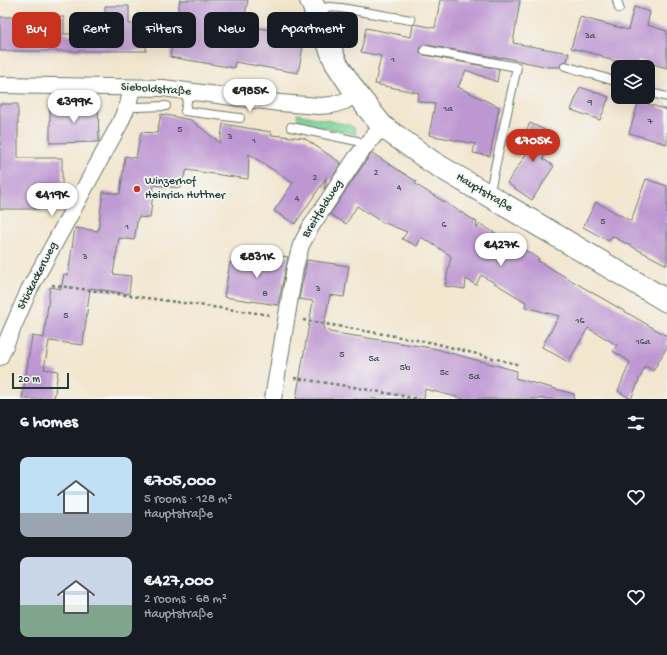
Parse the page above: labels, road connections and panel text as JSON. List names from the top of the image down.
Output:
{
  "streets": {
    "street": [
      "Sieboldstraße",
      "Hauptstraße",
      "Breitfeldweg",
      "Stückackerweg"
    ]
  },
  "crossings": [
    ["Sieboldstraße", "Hauptstraße"],
    ["Sieboldstraße", "Stückackerweg"],
    ["Hauptstraße", "Breitfeldweg"]
  ],
  "places": ["Winzerhof Heinrich Huttner"],
  "house_numbers": [
    "3a",
    "1",
    "9",
    "1a",
    "7",
    "5",
    "3",
    "1",
    "2",
    "2",
    "4",
    "4",
    "5",
    "6",
    "1",
    "3",
    "3",
    "8",
    "5",
    "16",
    "16a",
    "5",
    "5a",
    "5b",
    "5c",
    "5d"
  ],
  "scale_bar": "20 m",
  "page": {
    "chip": [
      "Buy",
      "Rent",
      "Filters",
      "New",
      "Apartment"
    ],
    "price": [
      "€985K",
      "€399K",
      "€705K",
      "€419K",
      "€427K",
      "€831K"
    ],
    "scale": "20 m",
    "heading": "6 homes",
    "list": [
      {
        "name": "€705,000",
        "note": "5 rooms · 128 m² · Hauptstraße"
      },
      {
        "name": "€427,000",
        "note": "2 rooms · 68 m² · Hauptstraße"
      }
    ]
  }
}
